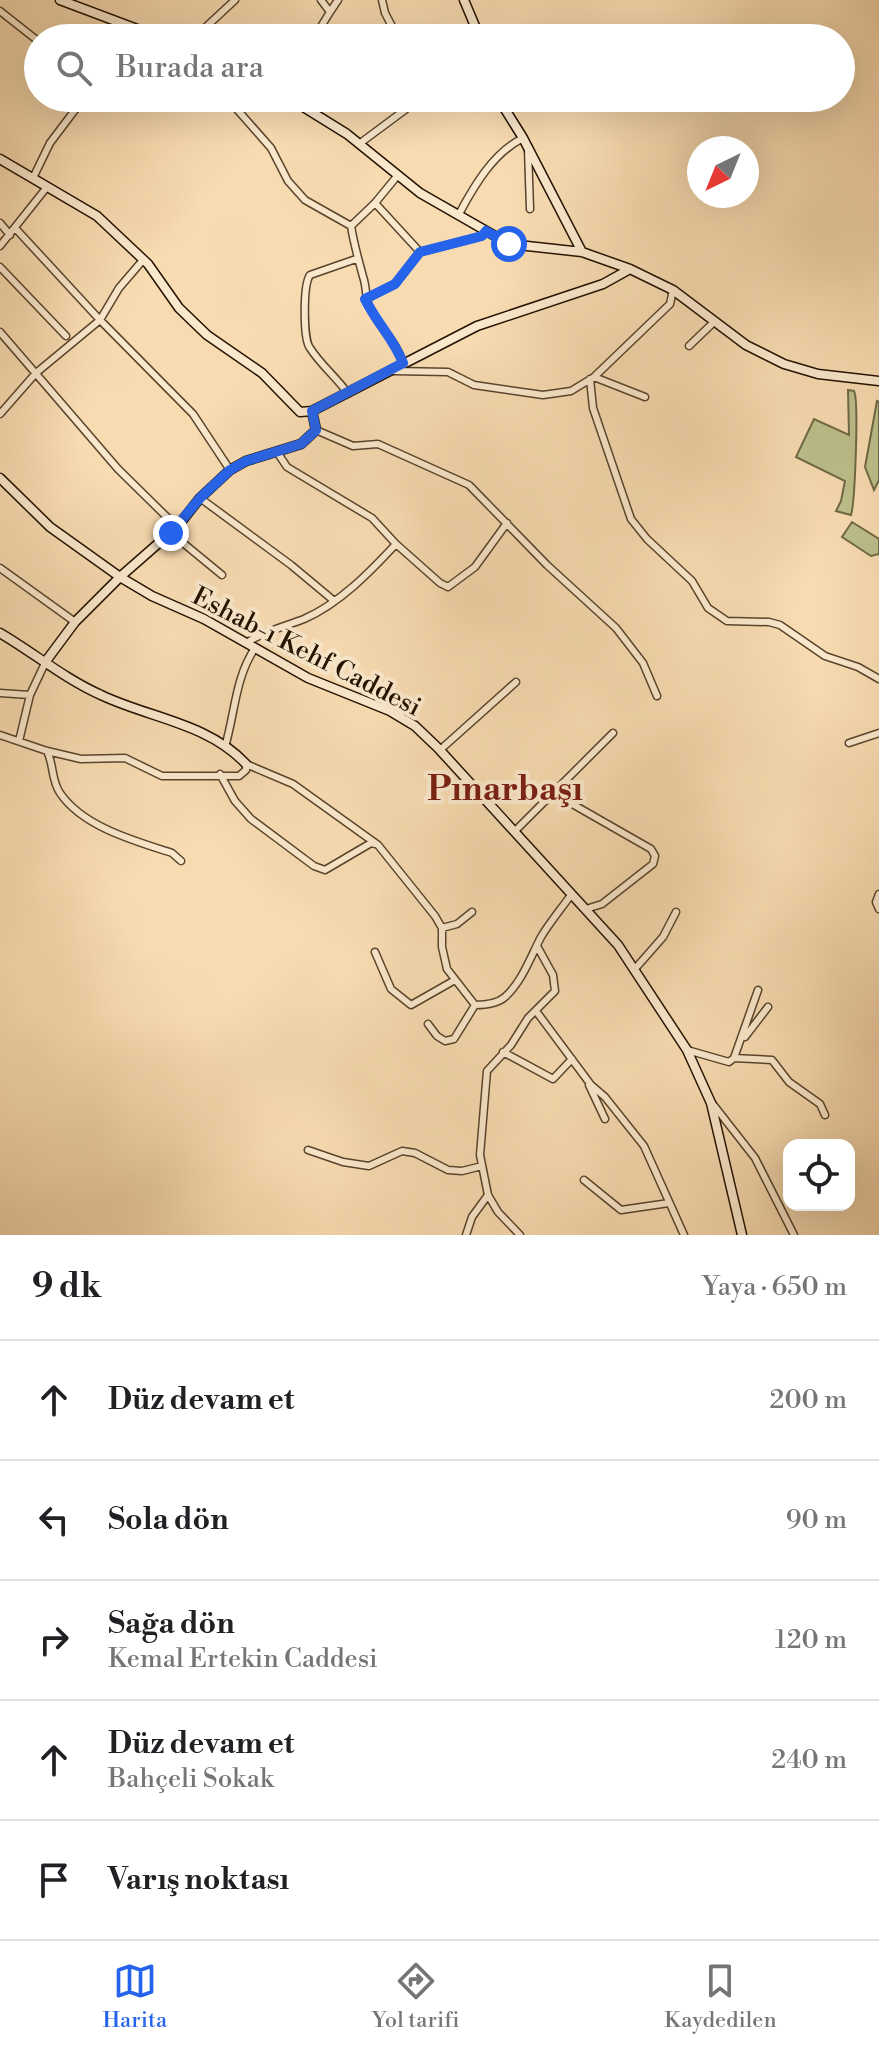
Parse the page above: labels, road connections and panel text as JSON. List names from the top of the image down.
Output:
{
  "streets": {
    "street": ["Eshab-ı Kehf Caddesi"]
  },
  "districts": ["Pınarbaşı"],
  "north": "bottom left",
  "page": {
    "search": "Burada ara",
    "heading": ["9 dk", "Yaya · 650 m"],
    "list": [
      ["Düz devam et", "200 m"],
      ["Sola dön", "90 m"],
      ["Sağa dön", "Kemal Ertekin Caddesi", "120 m"],
      ["Düz devam et", "Bahçeli Sokak", "240 m"],
      "Varış noktası"
    ],
    "nav": ["Harita", "Yol tarifi", "Kaydedilen"]
  }
}
